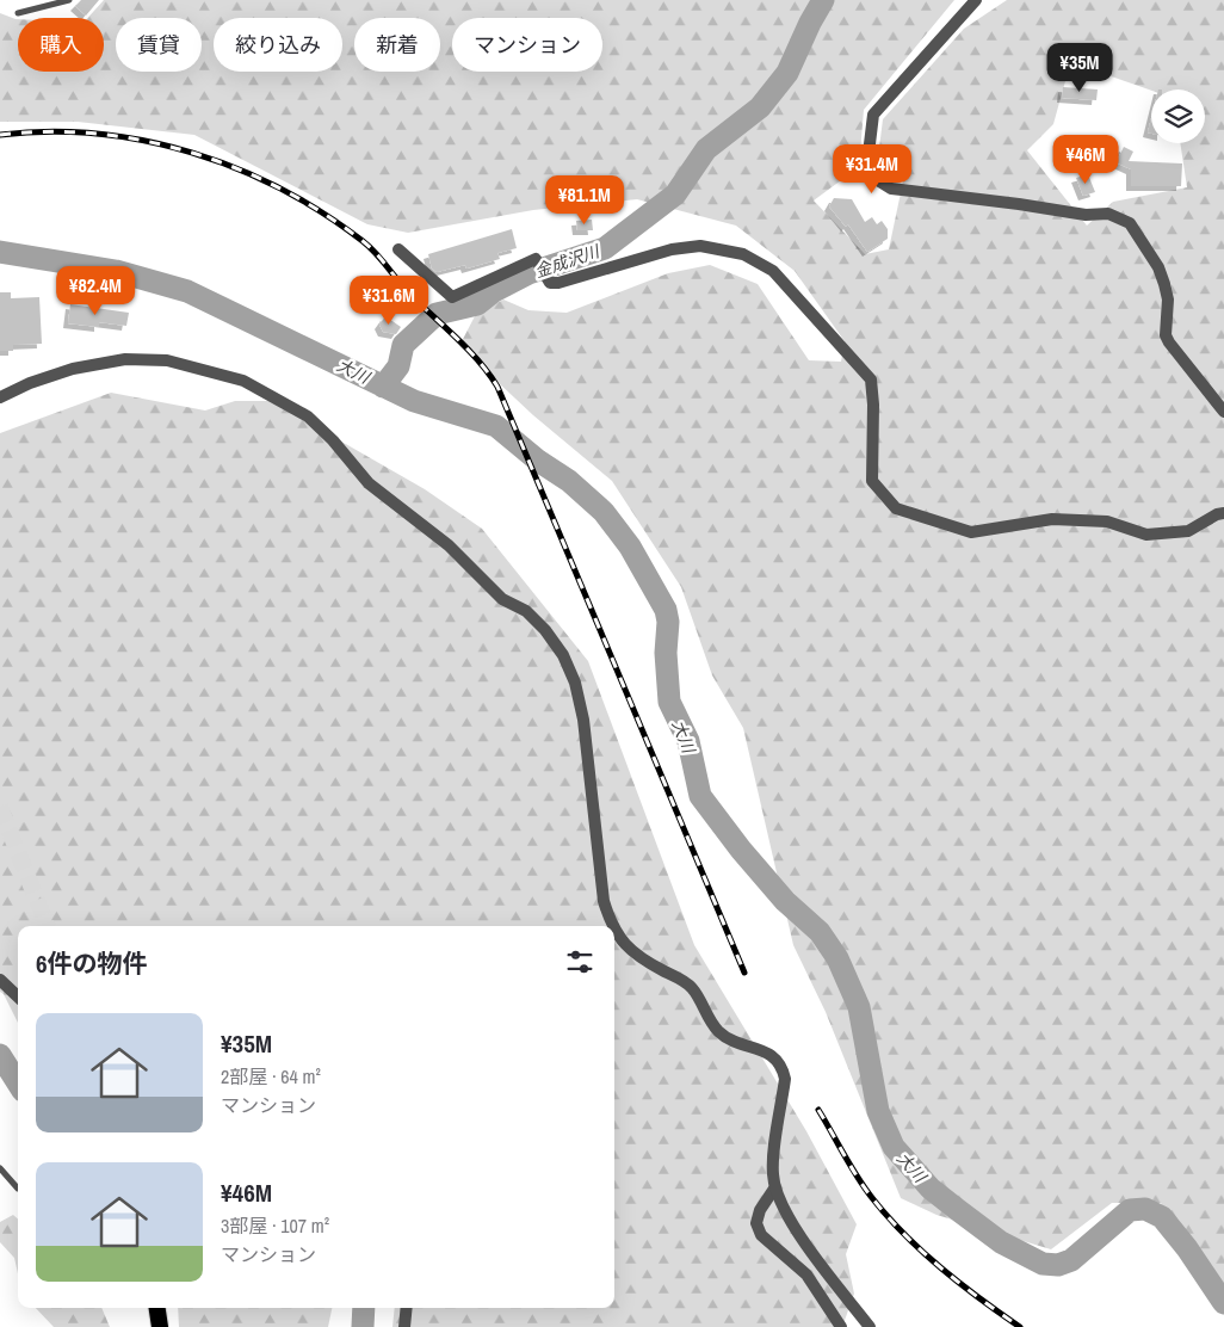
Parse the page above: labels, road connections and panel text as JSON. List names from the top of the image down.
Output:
{
  "water": ["金成沢川", "大川"],
  "page": {
    "chip": [
      "購入",
      "賃貸",
      "絞り込み",
      "新着",
      "マンション"
    ],
    "price": [
      "¥35M",
      "¥46M",
      "¥31.4M",
      "¥81.1M",
      "¥82.4M",
      "¥31.6M"
    ],
    "heading": "6件の物件",
    "list": [
      {
        "name": "¥35M",
        "note": "2部屋 · 64 m² · マンション"
      },
      {
        "name": "¥46M",
        "note": "3部屋 · 107 m² · マンション"
      }
    ]
  }
}
